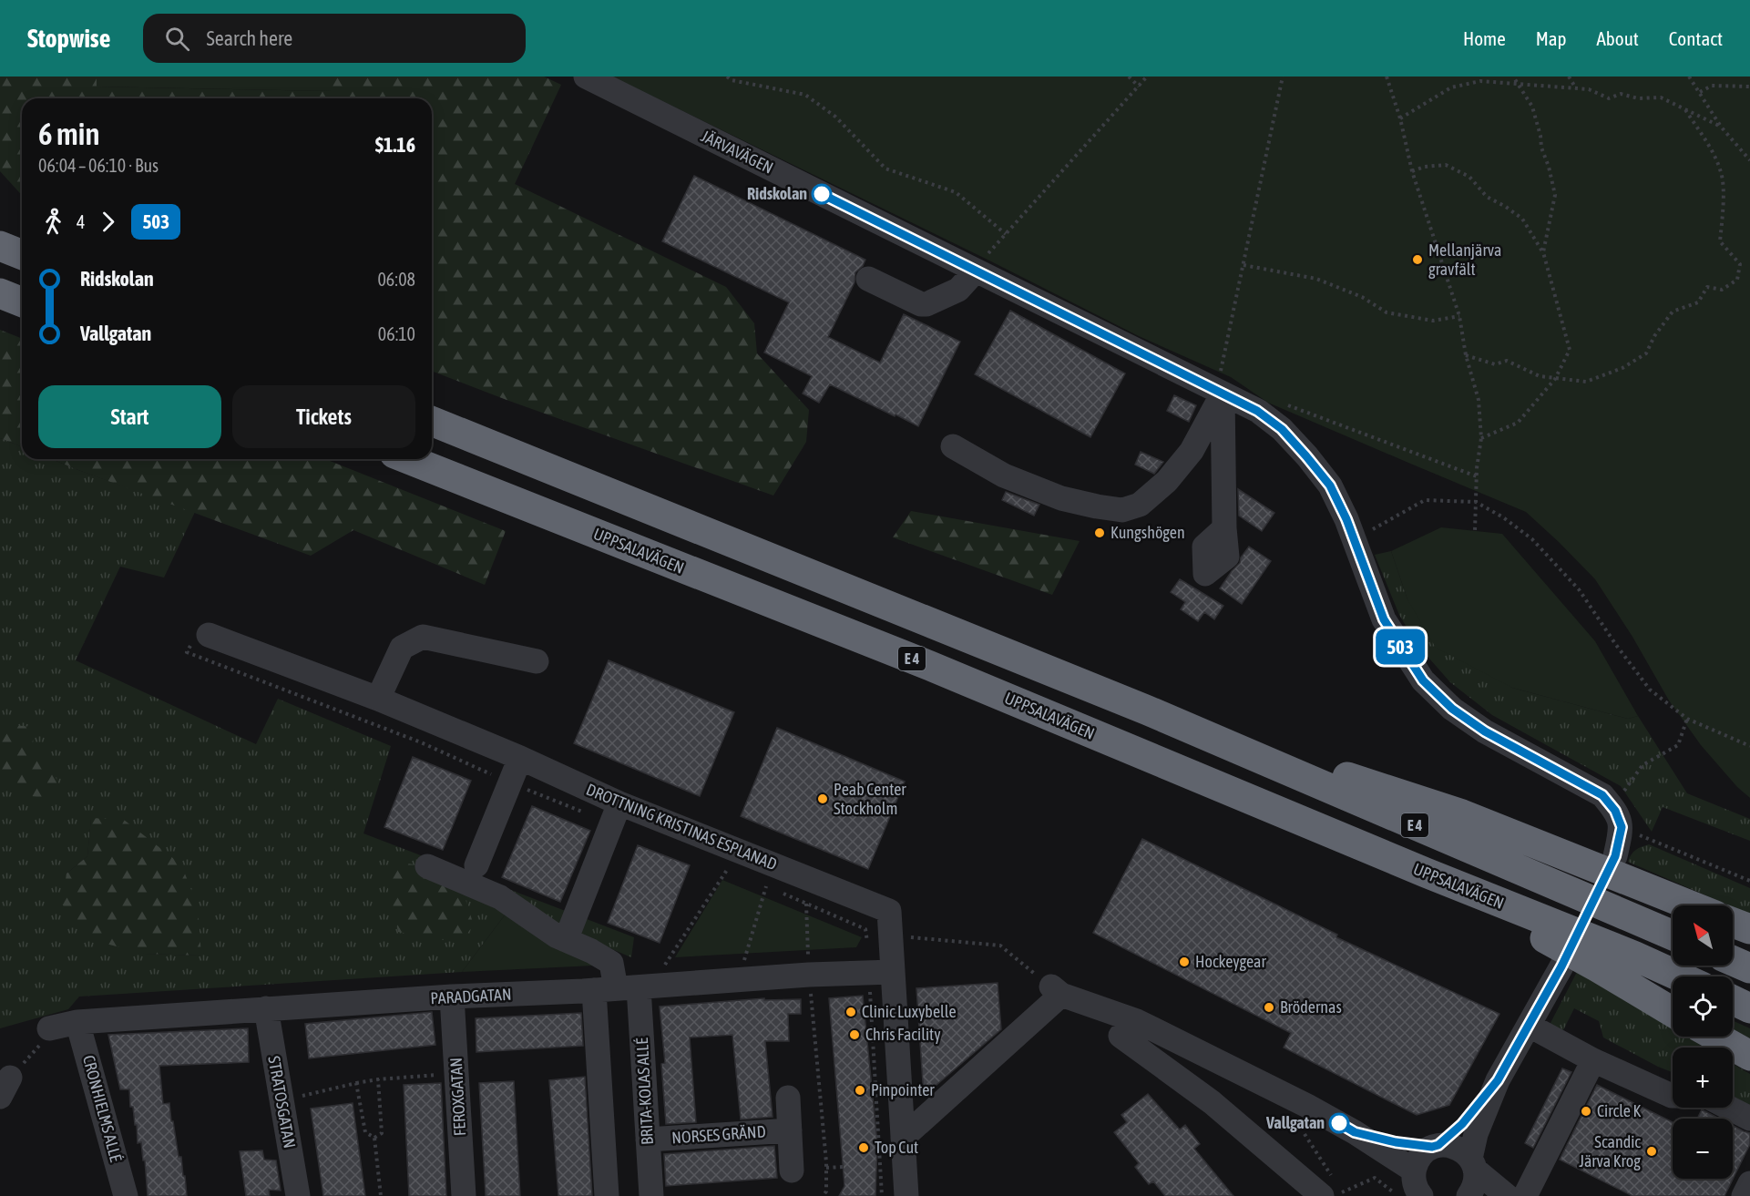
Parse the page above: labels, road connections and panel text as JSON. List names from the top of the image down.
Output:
{
  "streets": {
    "highway": ["UPPSALAVÄGEN", "E 4"],
    "street": [
      "JÄRVAVÄGEN",
      "DROTTNING KRISTINAS ESPLANAD",
      "PARADGATAN",
      "BRITA-KOLAS ALLÉ",
      "FEROXGATAN",
      "STRATOSGATAN",
      "CRONHIELMS ALLÉ",
      "NORSES GRÄND"
    ]
  },
  "crossings": [
    ["DROTTNING KRISTINAS ESPLANAD", "PARADGATAN"],
    ["PARADGATAN", "BRITA-KOLAS ALLÉ"],
    ["PARADGATAN", "FEROXGATAN"],
    ["PARADGATAN", "STRATOSGATAN"],
    ["PARADGATAN", "CRONHIELMS ALLÉ"],
    ["BRITA-KOLAS ALLÉ", "NORSES GRÄND"]
  ],
  "places": [
    "Ridskolan",
    "Mellanjärva gravfält",
    "Kungshögen",
    "Peab Center Stockholm",
    "Hockeygear",
    "Brödernas",
    "Clinic Luxybelle",
    "Chris Facility",
    "Pinpointer",
    "Circle K",
    "Vallgatan",
    "Top Cut",
    "Scandic Järva Krog"
  ],
  "lines": ["bus line 503"],
  "north": "top left",
  "page": {
    "header": "Stopwise",
    "search": "Search here",
    "nav": [
      "Home",
      "Map",
      "About",
      "Contact"
    ],
    "on_map": "503",
    "heading": ["6 min", "06:04 – 06:10 · Bus", "$1.16"],
    "legs": ["4", "503"],
    "list": [
      {
        "name": "Ridskolan",
        "value": "06:08"
      },
      {
        "name": "Vallgatan",
        "value": "06:10"
      }
    ],
    "buttons": ["Start", "Tickets"],
    "map_buttons": ["+", "−"]
  }
}
